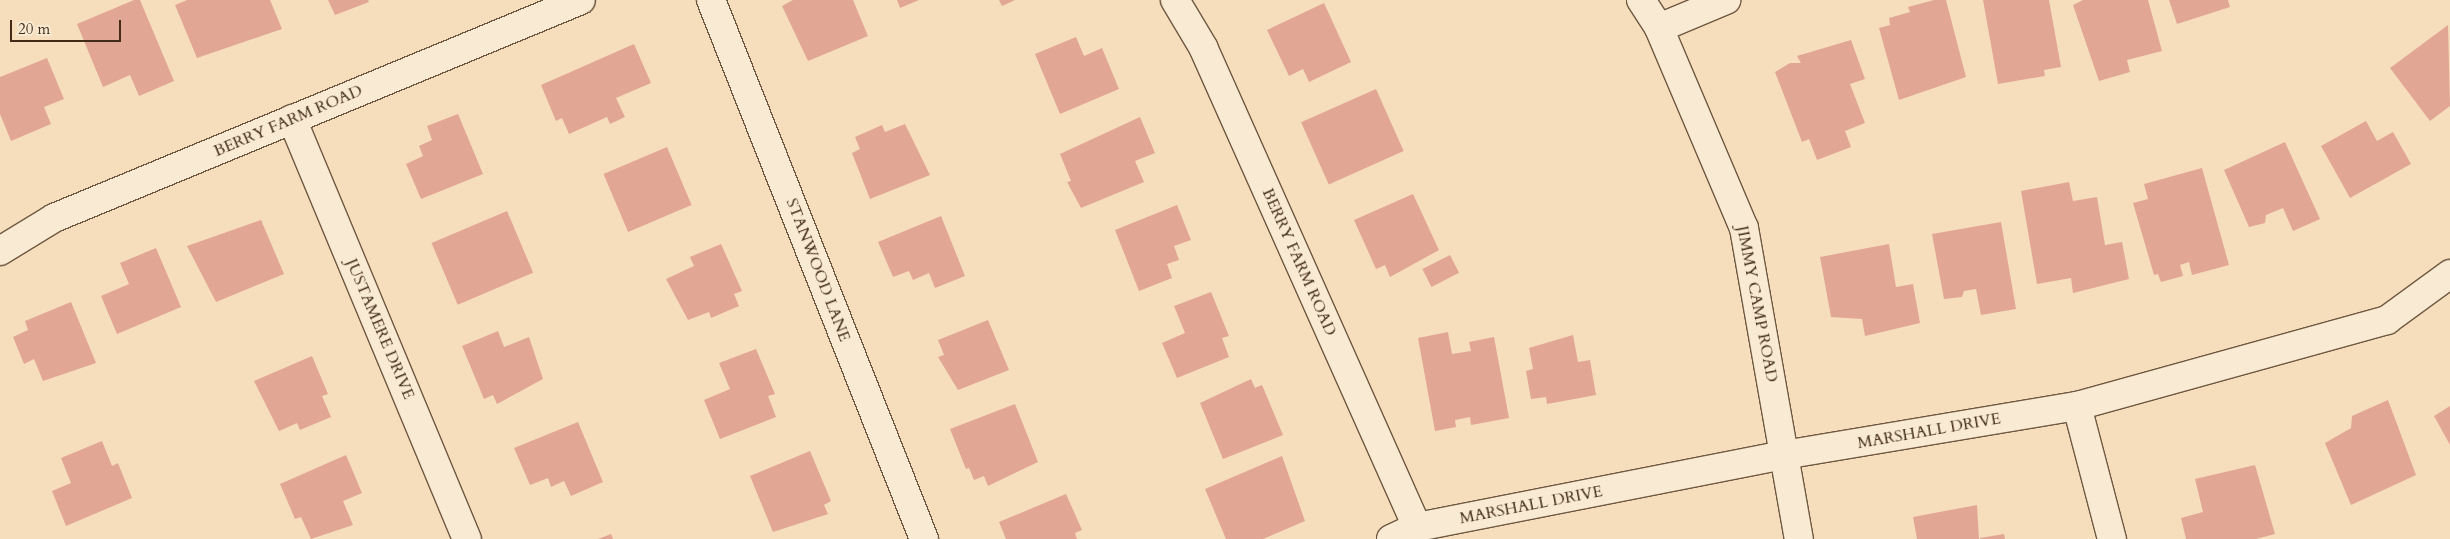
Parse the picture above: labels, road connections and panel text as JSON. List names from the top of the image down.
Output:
{
  "streets": {
    "street": [
      "BERRY FARM ROAD",
      "STANWOOD LANE",
      "JIMMY CAMP ROAD",
      "JUSTAMERE DRIVE",
      "MARSHALL DRIVE"
    ]
  },
  "crossings": [
    ["BERRY FARM ROAD", "JUSTAMERE DRIVE"],
    ["BERRY FARM ROAD", "MARSHALL DRIVE"],
    ["JIMMY CAMP ROAD", "MARSHALL DRIVE"]
  ],
  "scale_bar": "20 m"
}
